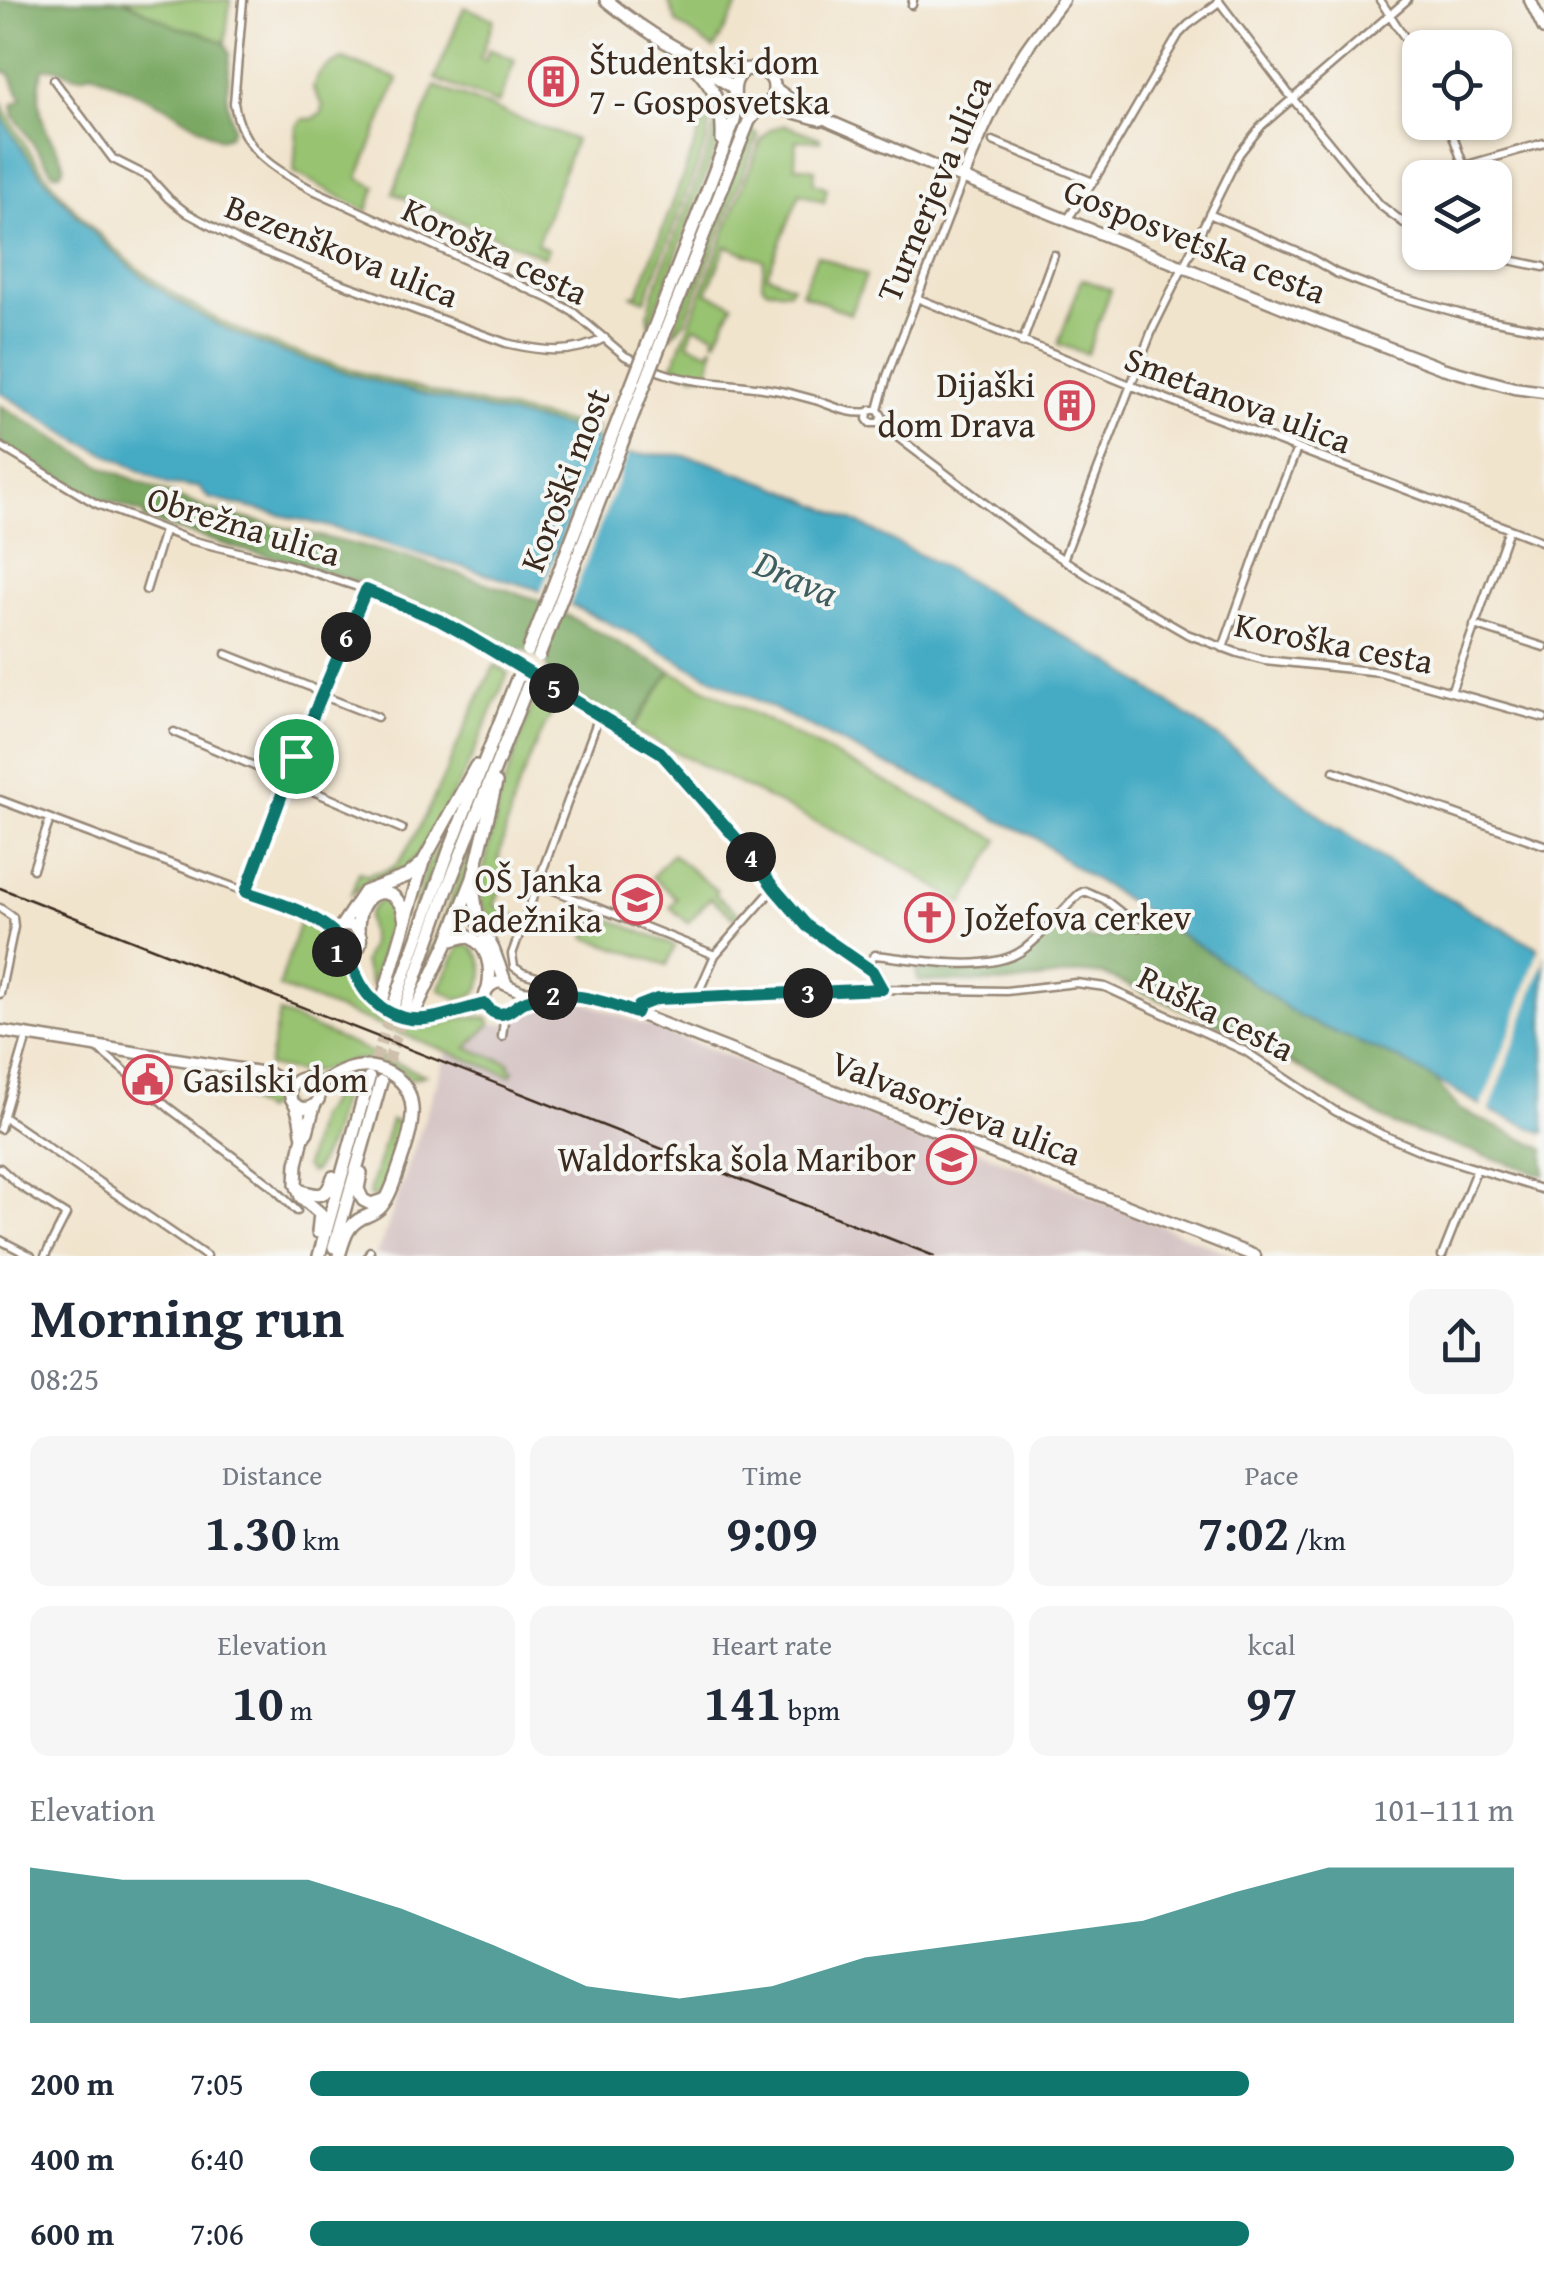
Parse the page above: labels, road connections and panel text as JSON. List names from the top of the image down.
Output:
{
  "streets": {
    "main road": ["Koroški most"],
    "street": [
      "Turnerjeva ulica",
      "Gosposvetska cesta",
      "Bezenškova ulica",
      "Koroška cesta",
      "Smetanova ulica",
      "Obrežna ulica",
      "Ruška cesta",
      "Valvasorjeva ulica"
    ]
  },
  "crossings": [
    ["Turnerjeva ulica", "Gosposvetska cesta"],
    ["Turnerjeva ulica", "Koroška cesta"],
    ["Turnerjeva ulica", "Smetanova ulica"],
    ["Bezenškova ulica", "Koroška cesta"],
    ["Obrežna ulica", "Ruška cesta"],
    ["Ruška cesta", "Valvasorjeva ulica"]
  ],
  "water": ["Drava"],
  "places": {
    "building": ["Študentski dom 7 - Gosposvetska", "Dijaški dom Drava"],
    "school or university": ["OŠ Janka Padežnika", "Waldorfska šola Maribor"],
    "church": ["Jožefova cerkev"],
    "public building": ["Gasilski dom"]
  },
  "page": {
    "pins": [
      "6",
      "5",
      "4",
      "1",
      "3",
      "2"
    ],
    "heading": ["Morning run", "08:25"],
    "stats": [
      ["Distance", "1.30 km"],
      ["Time", "9:09"],
      ["Pace", "7:02 /km"],
      ["Elevation", "10 m"],
      ["Heart rate", "141 bpm"],
      ["kcal", "97"]
    ],
    "chart": ["Elevation", "101–111 m"],
    "list": [
      {
        "name": "200 m",
        "note": "7:05"
      },
      {
        "name": "400 m",
        "note": "6:40"
      },
      {
        "name": "600 m",
        "note": "7:06"
      }
    ]
  }
}
